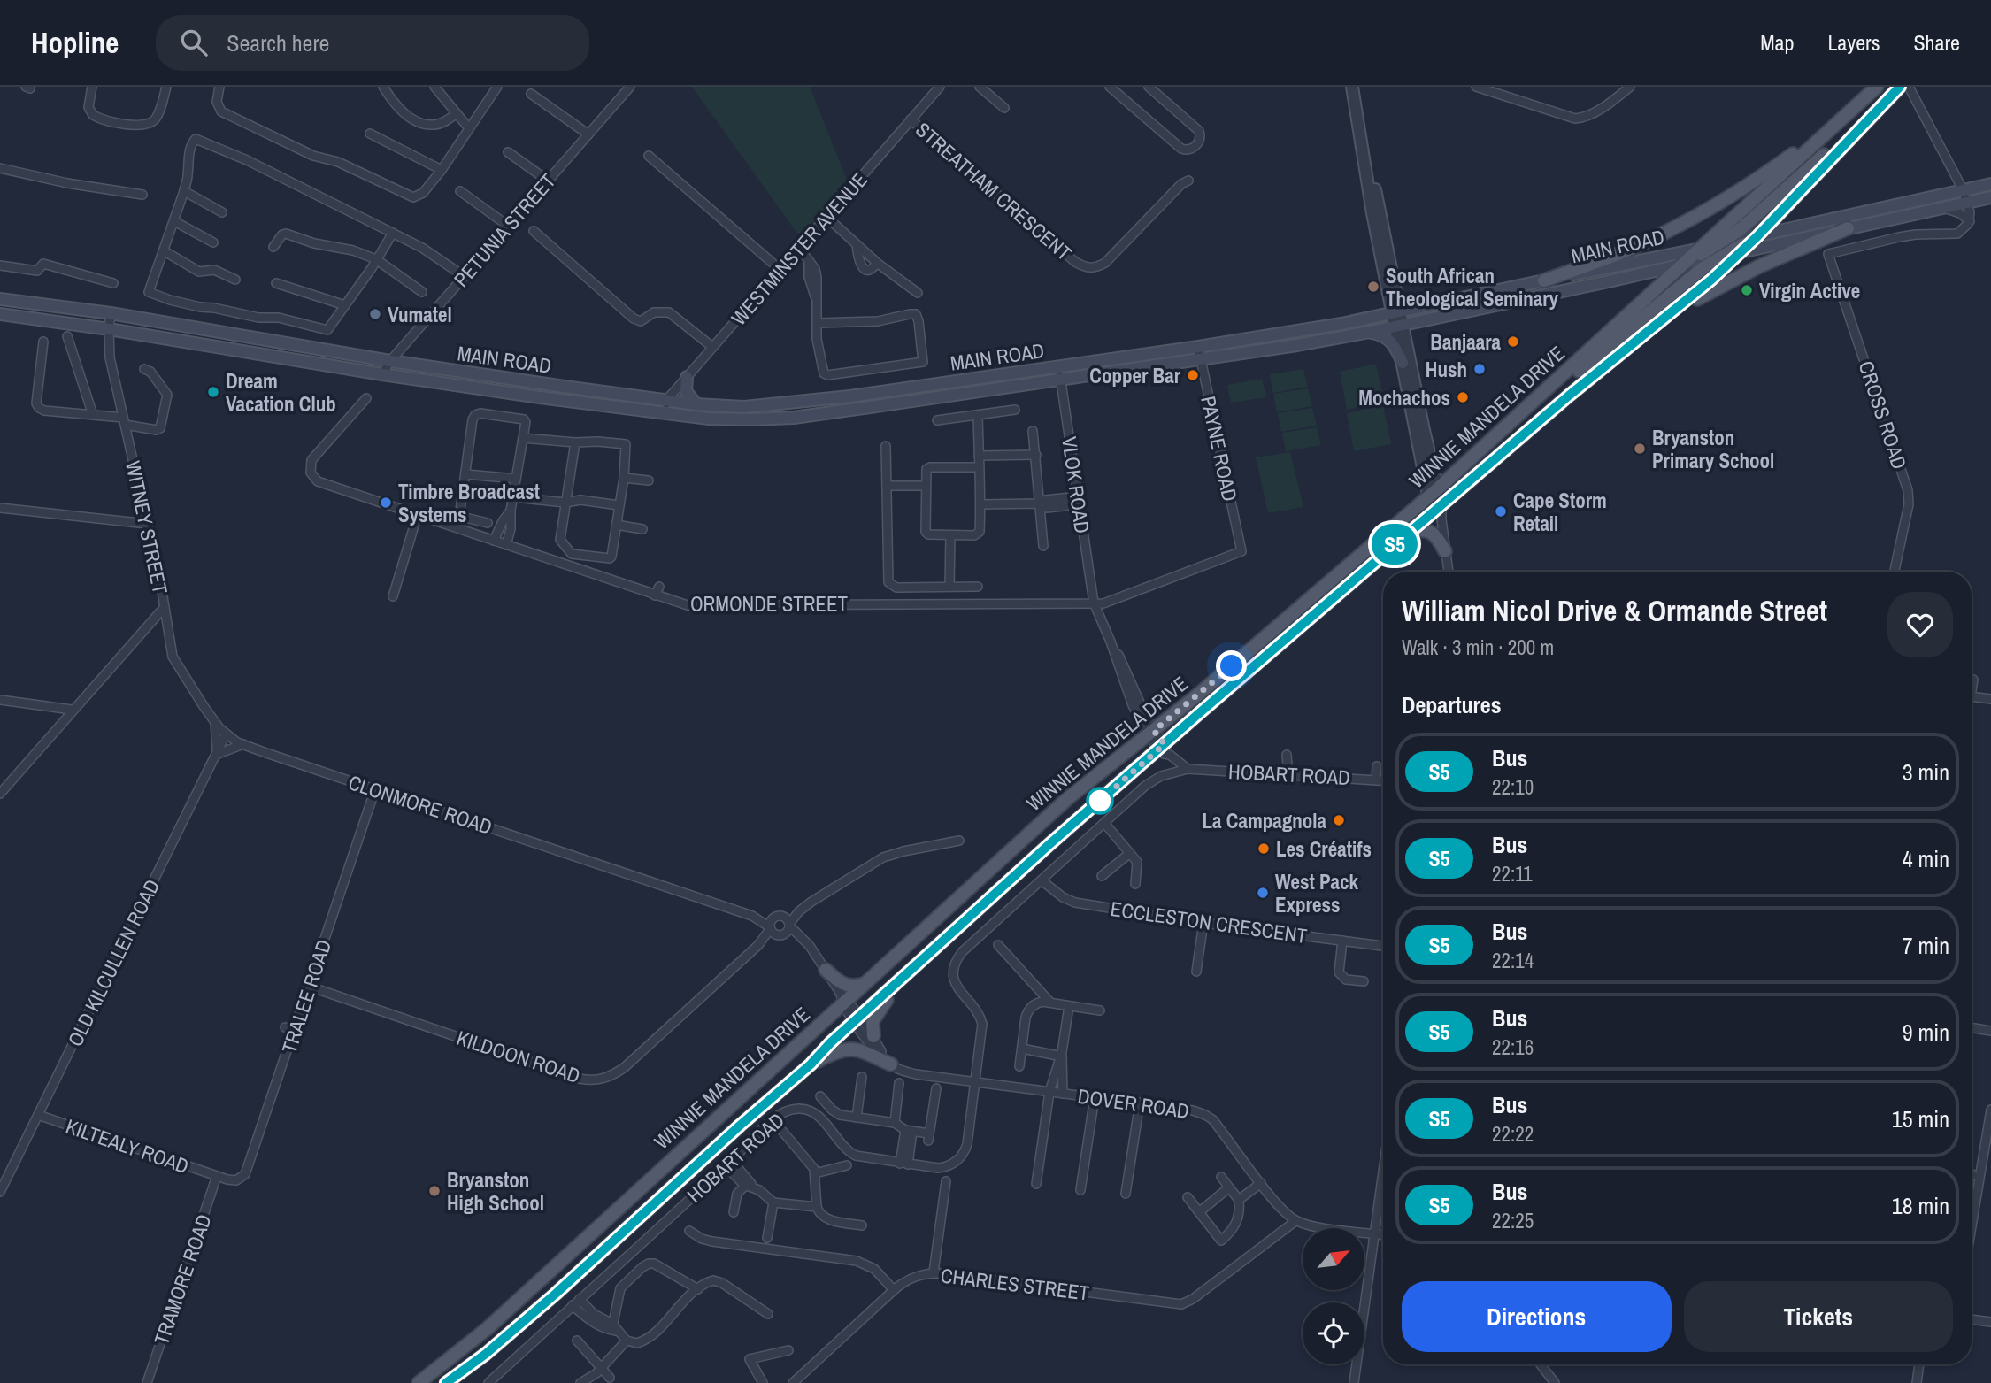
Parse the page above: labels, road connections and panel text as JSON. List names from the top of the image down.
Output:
{
  "streets": {
    "main road": ["MAIN ROAD", "WINNIE MANDELA DRIVE"],
    "street": [
      "STREATHAM CRESCENT",
      "PETUNIA STREET",
      "WESTMINSTER AVENUE",
      "CROSS ROAD",
      "PAYNE ROAD",
      "VLOK ROAD",
      "WITNEY STREET",
      "ORMONDE STREET",
      "HOBART ROAD",
      "CLONMORE ROAD",
      "ECCLESTON CRESCENT",
      "OLD KILCULLEN ROAD",
      "TRALEE ROAD",
      "KILDOON ROAD",
      "DOVER ROAD",
      "KILTEALY ROAD",
      "TRAMORE ROAD",
      "CHARLES STREET"
    ]
  },
  "crossings": [
    ["STREATHAM CRESCENT", "WESTMINSTER AVENUE"],
    ["PETUNIA STREET", "MAIN ROAD"],
    ["MAIN ROAD", "WESTMINSTER AVENUE"],
    ["MAIN ROAD", "WINNIE MANDELA DRIVE"],
    ["MAIN ROAD", "PAYNE ROAD"],
    ["MAIN ROAD", "VLOK ROAD"],
    ["MAIN ROAD", "WITNEY STREET"],
    ["WINNIE MANDELA DRIVE", "VLOK ROAD"],
    ["PAYNE ROAD", "ORMONDE STREET"],
    ["VLOK ROAD", "ORMONDE STREET"],
    ["WITNEY STREET", "CLONMORE ROAD"],
    ["HOBART ROAD", "ECCLESTON CRESCENT"],
    ["HOBART ROAD", "DOVER ROAD"],
    ["CLONMORE ROAD", "OLD KILCULLEN ROAD"],
    ["CLONMORE ROAD", "TRALEE ROAD"],
    ["CLONMORE ROAD", "KILDOON ROAD"],
    ["OLD KILCULLEN ROAD", "KILTEALY ROAD"],
    ["TRALEE ROAD", "KILDOON ROAD"],
    ["TRALEE ROAD", "KILTEALY ROAD"],
    ["TRALEE ROAD", "TRAMORE ROAD"],
    ["DOVER ROAD", "CHARLES STREET"],
    ["KILTEALY ROAD", "TRAMORE ROAD"]
  ],
  "places": [
    "South African Theological Seminary",
    "Virgin Active",
    "Vumatel",
    "Banjaara",
    "Hush",
    "Copper Bar",
    "Dream Vacation Club",
    "Mochachos",
    "Bryanston Primary School",
    "Timbre Broadcast Systems",
    "Cape Storm Retail",
    "La Campagnola",
    "Les Créatifs",
    "West Pack Express",
    "Bryanston High School"
  ],
  "lines": ["bus line S5"],
  "north": "top right",
  "page": {
    "header": "Hopline",
    "search": "Search here",
    "nav": ["Map", "Layers", "Share"],
    "on_map": "S5",
    "heading": [
      ["William Nicol Drive & Ormande Street", "Walk · 3 min · 200 m"],
      "Departures"
    ],
    "list": [
      {
        "mark": "S5",
        "name": "Bus",
        "note": "22:10",
        "value": "3 min"
      },
      {
        "mark": "S5",
        "name": "Bus",
        "note": "22:11",
        "value": "4 min"
      },
      {
        "mark": "S5",
        "name": "Bus",
        "note": "22:14",
        "value": "7 min"
      },
      {
        "mark": "S5",
        "name": "Bus",
        "note": "22:16",
        "value": "9 min"
      },
      {
        "mark": "S5",
        "name": "Bus",
        "note": "22:22",
        "value": "15 min"
      },
      {
        "mark": "S5",
        "name": "Bus",
        "note": "22:25",
        "value": "18 min"
      }
    ],
    "buttons": ["Directions", "Tickets"]
  }
}
